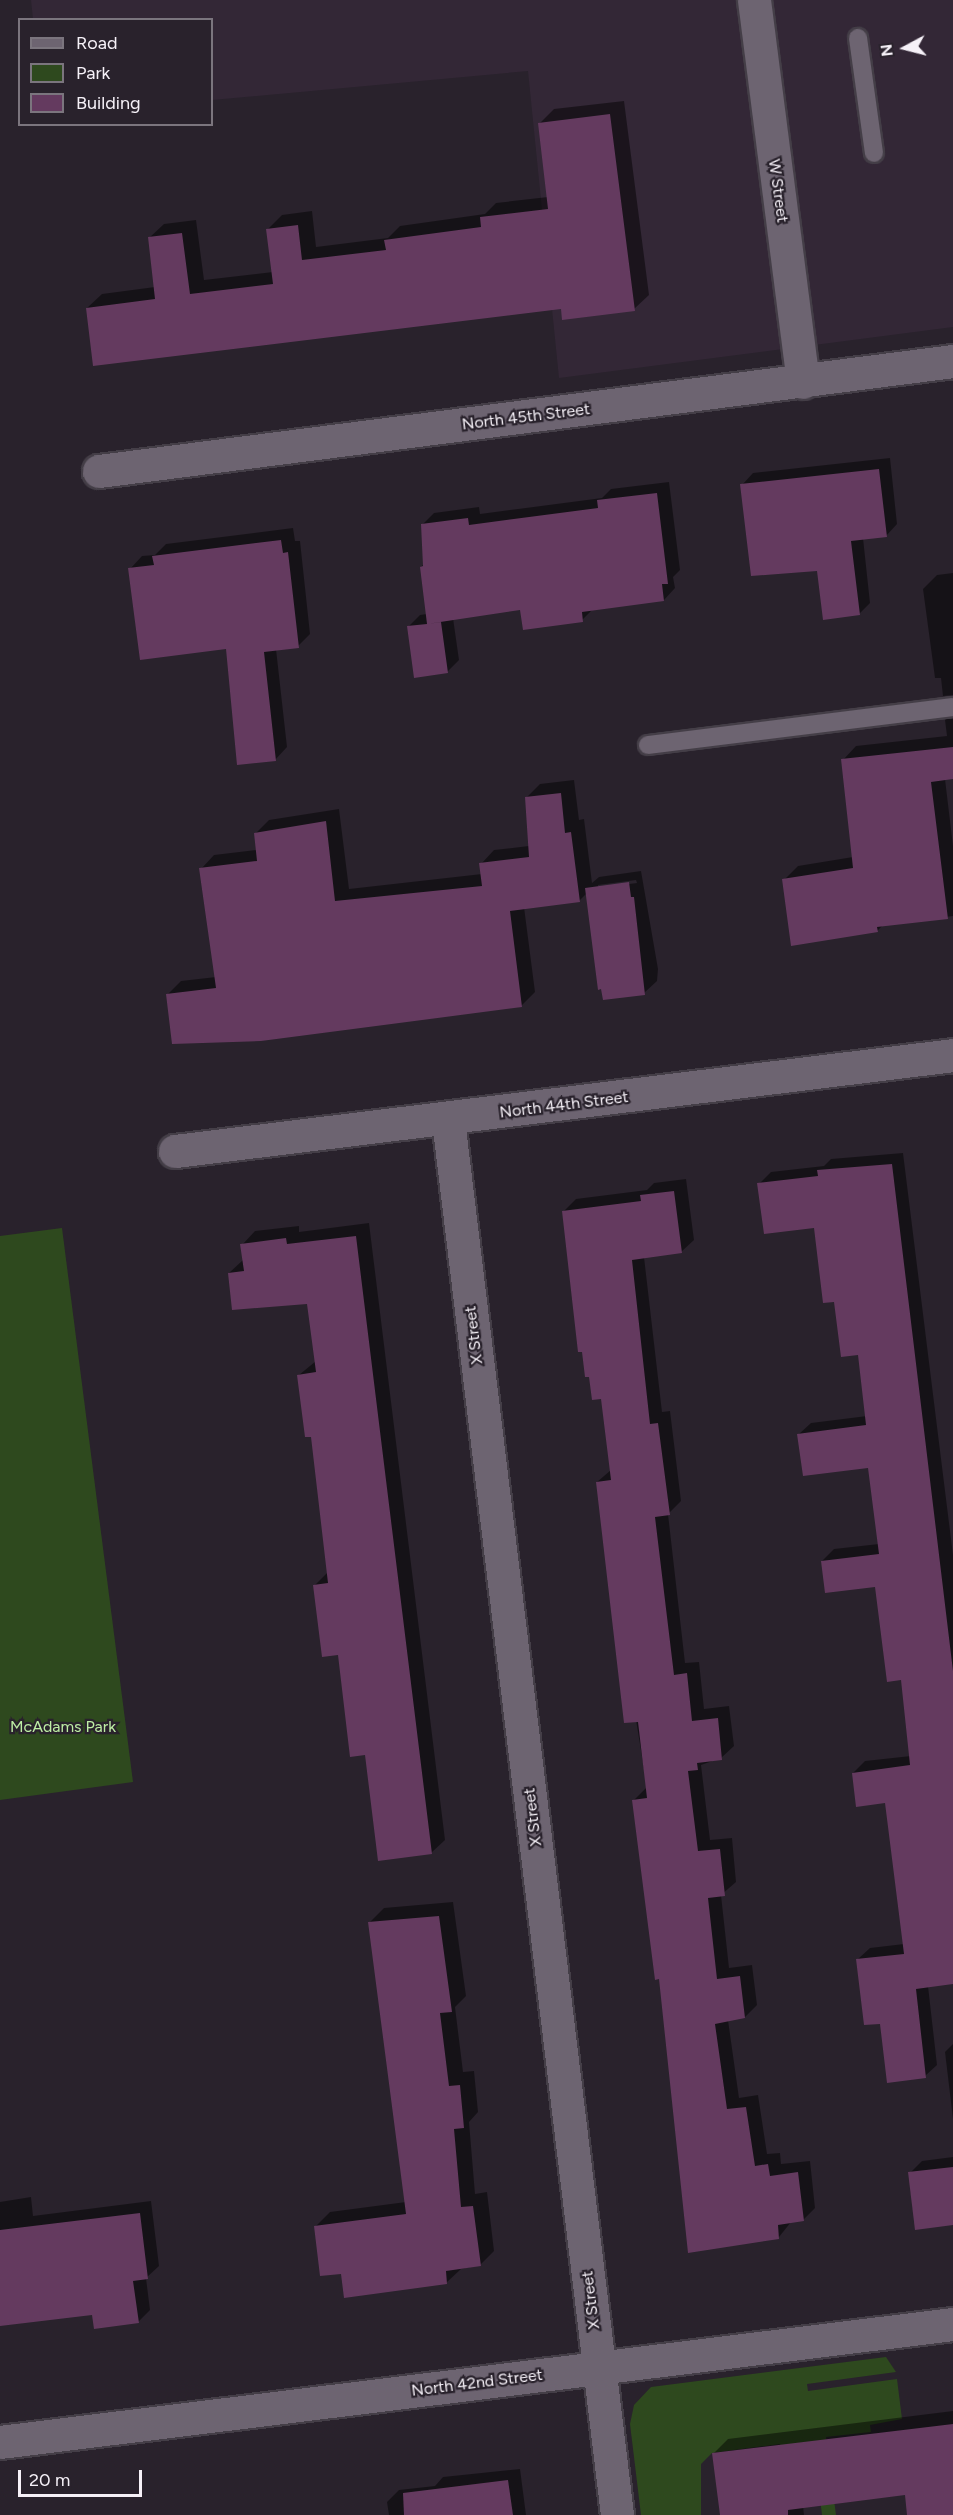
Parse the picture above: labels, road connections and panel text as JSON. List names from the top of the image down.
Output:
{
  "streets": {
    "street": [
      "W Street",
      "North 45th Street",
      "North 44th Street",
      "X Street",
      "North 42nd Street"
    ]
  },
  "crossings": [
    ["W Street", "North 45th Street"],
    ["North 44th Street", "X Street"],
    ["X Street", "North 42nd Street"]
  ],
  "parks": ["McAdams Park"],
  "legend": ["Road", "Park", "Building"],
  "scale_bar": "20 m",
  "north": "left"
}
